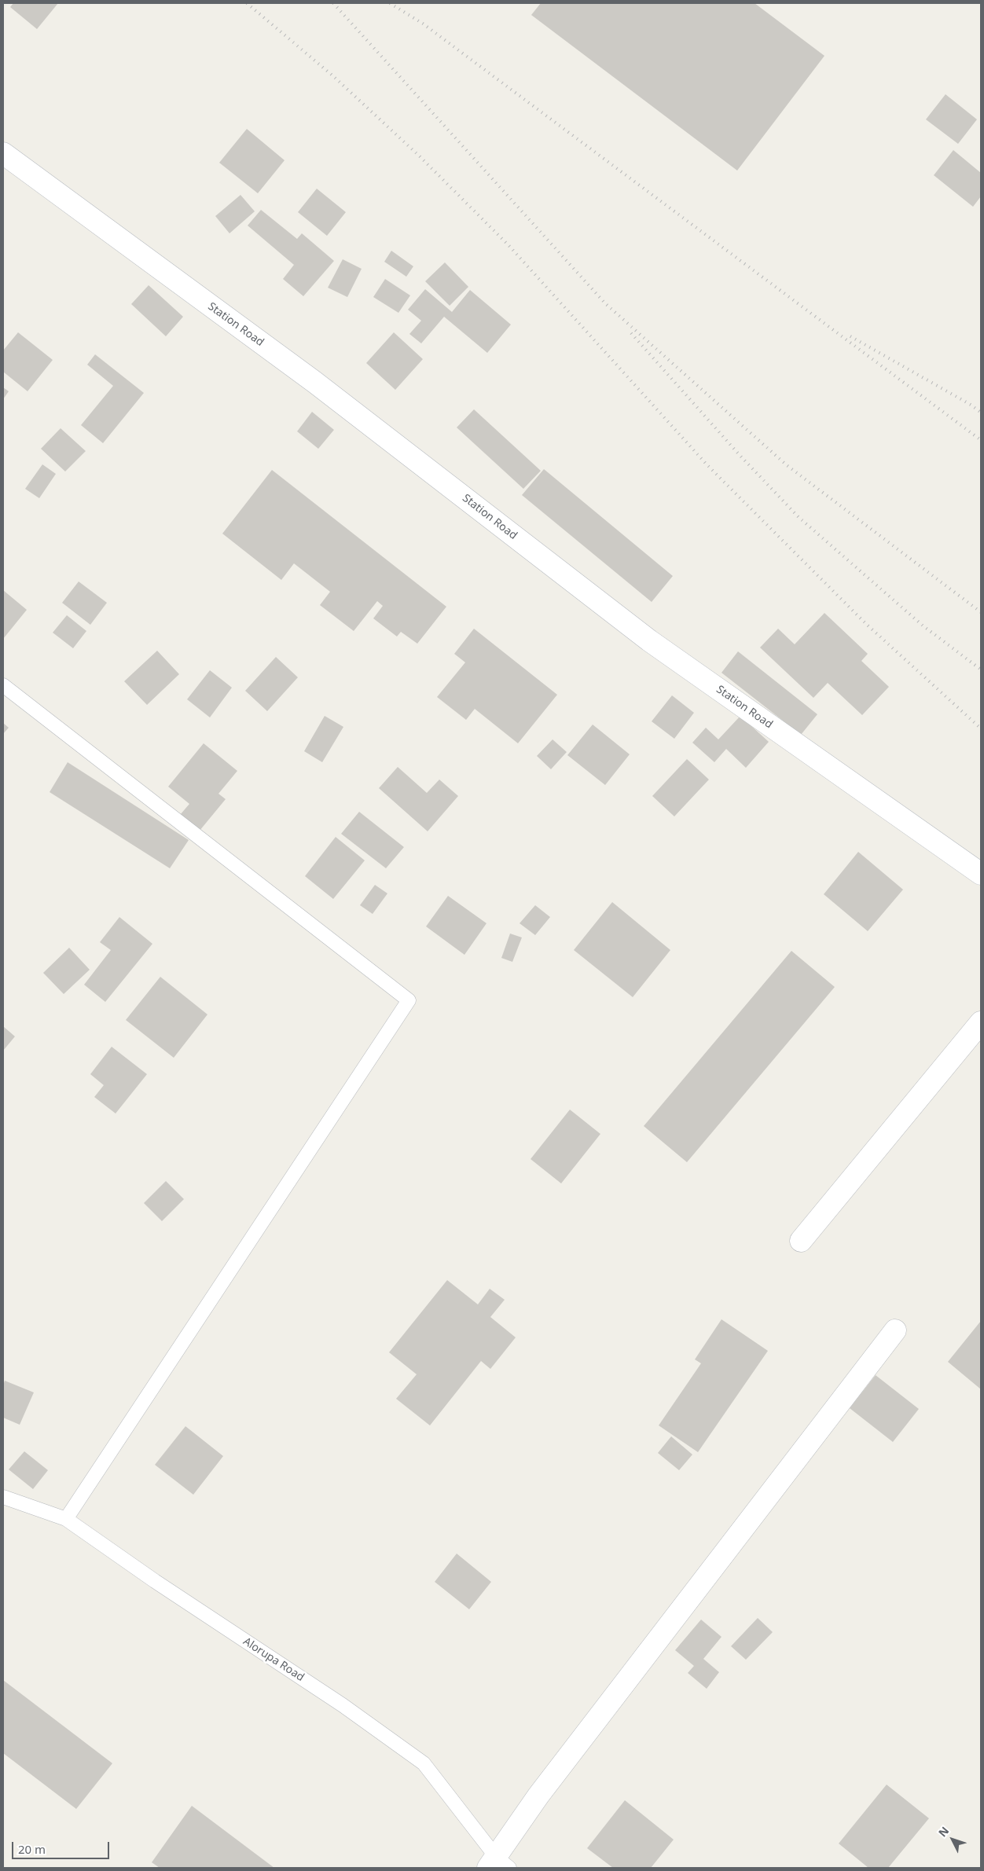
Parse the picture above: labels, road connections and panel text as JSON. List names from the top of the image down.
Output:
{
  "streets": {
    "street": ["Station Road"],
    "lane": ["Alorupa Road"]
  },
  "scale_bar": "20 m",
  "north": "top left"
}
